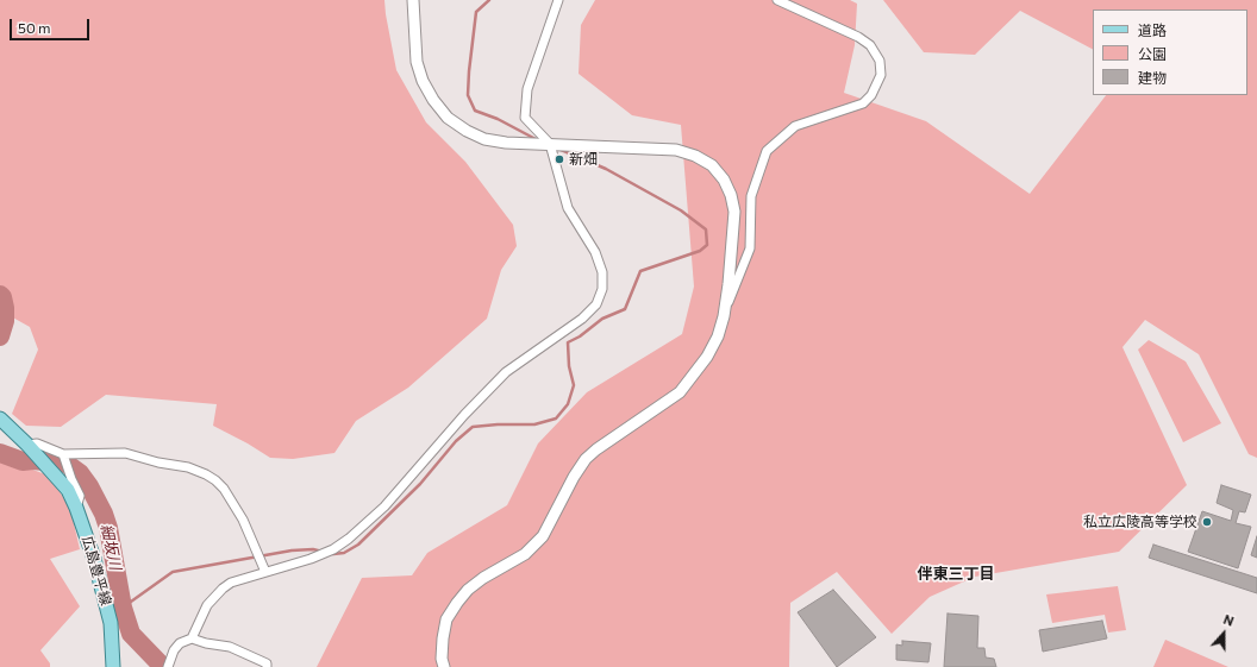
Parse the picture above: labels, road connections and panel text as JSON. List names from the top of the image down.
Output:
{
  "streets": {
    "main road": ["広島豊平線"]
  },
  "districts": ["伴東三丁目"],
  "water": ["細坂川"],
  "places": ["新畑", "私立広陵高等学校"],
  "legend": ["道路", "公園", "建物"],
  "scale_bar": "50 m",
  "north": "top"
}
